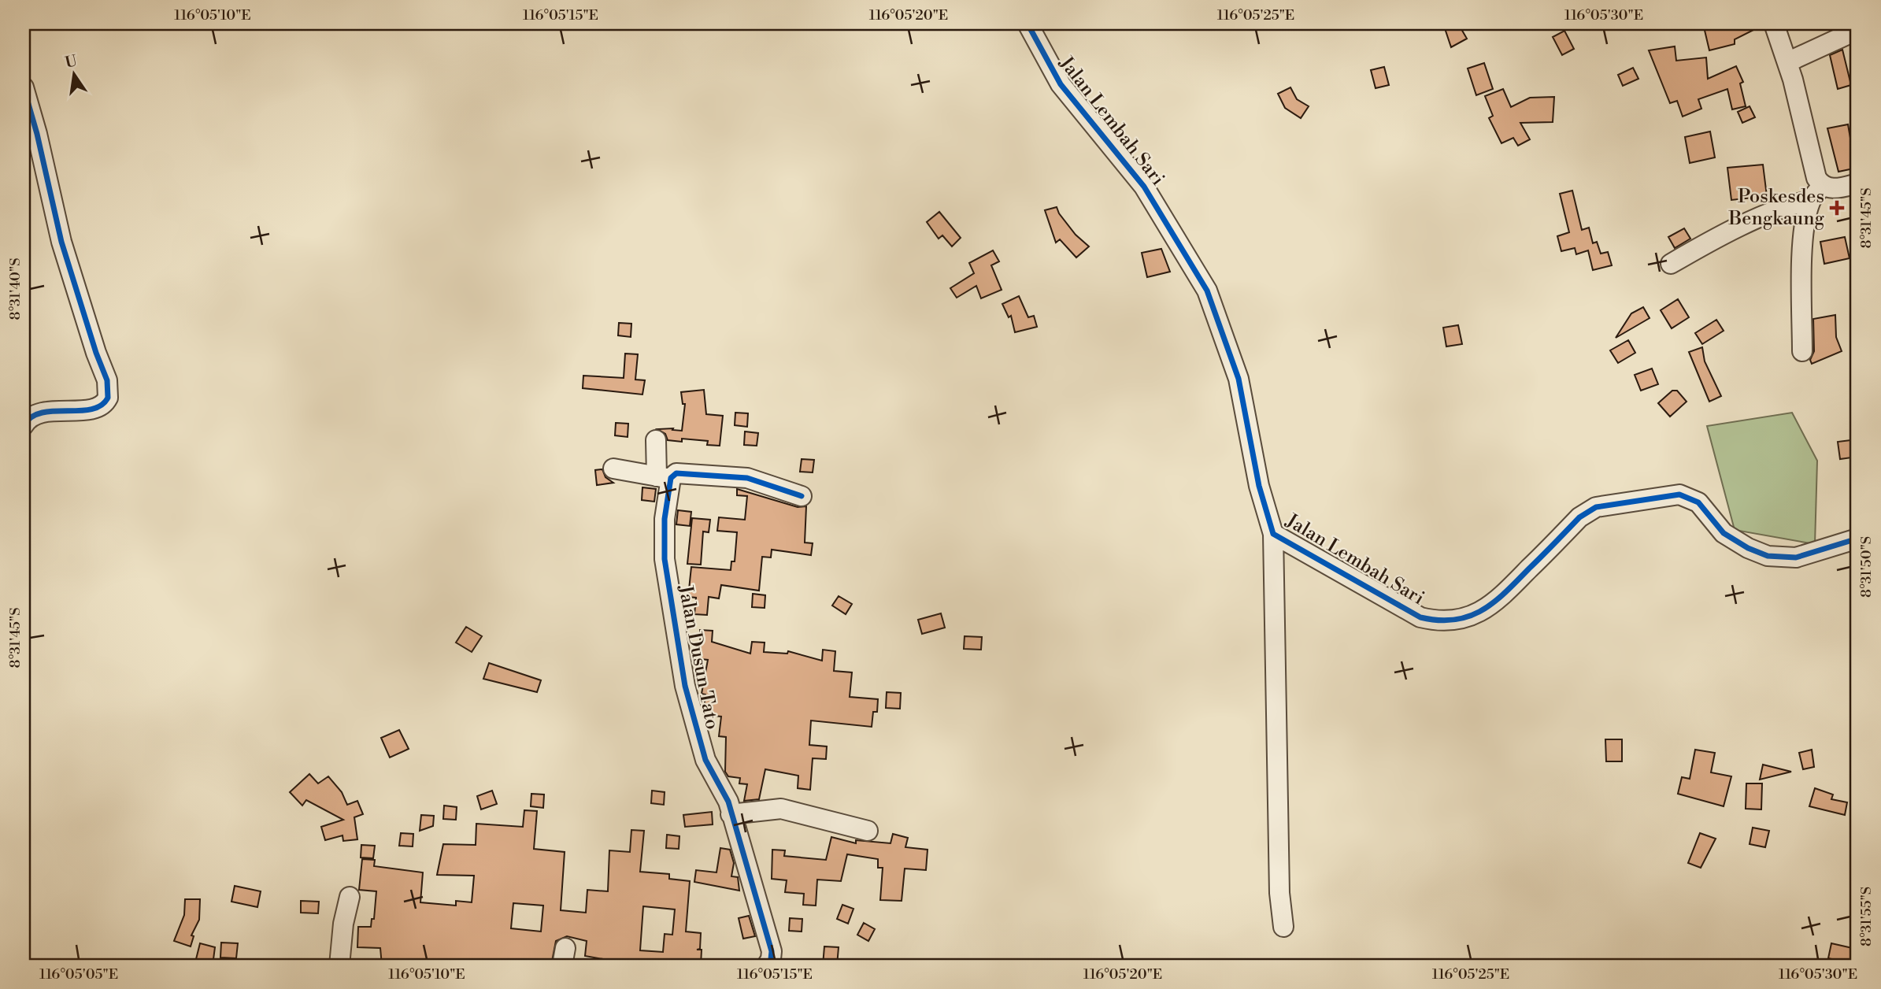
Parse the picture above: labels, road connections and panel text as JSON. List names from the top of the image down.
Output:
{
  "streets": {
    "street": ["Jalan Lembah Sari", "Jalan Dusun Tato"]
  },
  "places": {
    "health": ["Poskesdes Bengkaung"]
  },
  "north": "top",
  "coordinates": [
    "116°05'10\"E",
    "116°05'15\"E",
    "116°05'20\"E",
    "116°05'25\"E",
    "116°05'30\"E",
    "8°31'45\"S",
    "8°31'40\"S",
    "8°31'50\"S",
    "8°31'55\"S",
    "116°05'05\"E"
  ]
}
